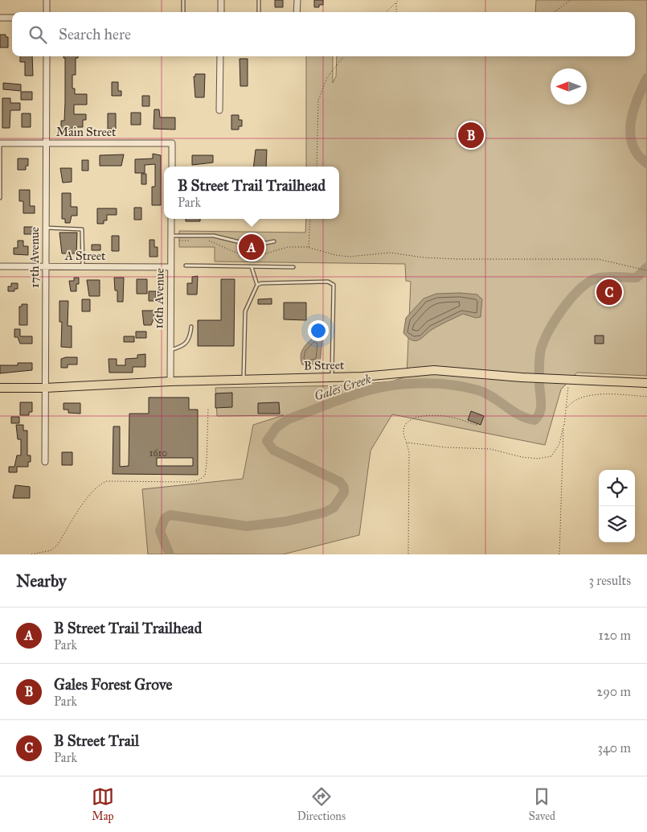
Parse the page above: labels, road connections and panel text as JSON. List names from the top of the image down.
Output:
{
  "streets": {
    "main road": ["B Street"],
    "street": [
      "Main Street",
      "A Street",
      "17th Avenue",
      "16th Avenue"
    ]
  },
  "crossings": [
    ["Main Street", "17th Avenue"],
    ["A Street", "17th Avenue"],
    ["A Street", "16th Avenue"],
    ["17th Avenue", "B Street"],
    ["16th Avenue", "B Street"]
  ],
  "water": ["Gales Creek"],
  "house_numbers": ["1610"],
  "north": "left",
  "page": {
    "search": "Search here",
    "pins": ["B", "A", "C"],
    "popup": ["B Street Trail Trailhead", "Park"],
    "heading": ["Nearby", "3 results"],
    "list": [
      {
        "mark": "A",
        "name": "B Street Trail Trailhead",
        "note": "Park",
        "value": "120 m"
      },
      {
        "mark": "B",
        "name": "Gales Forest Grove",
        "note": "Park",
        "value": "290 m"
      },
      {
        "mark": "C",
        "name": "B Street Trail",
        "note": "Park",
        "value": "340 m"
      }
    ],
    "nav": ["Map", "Directions", "Saved"]
  }
}
